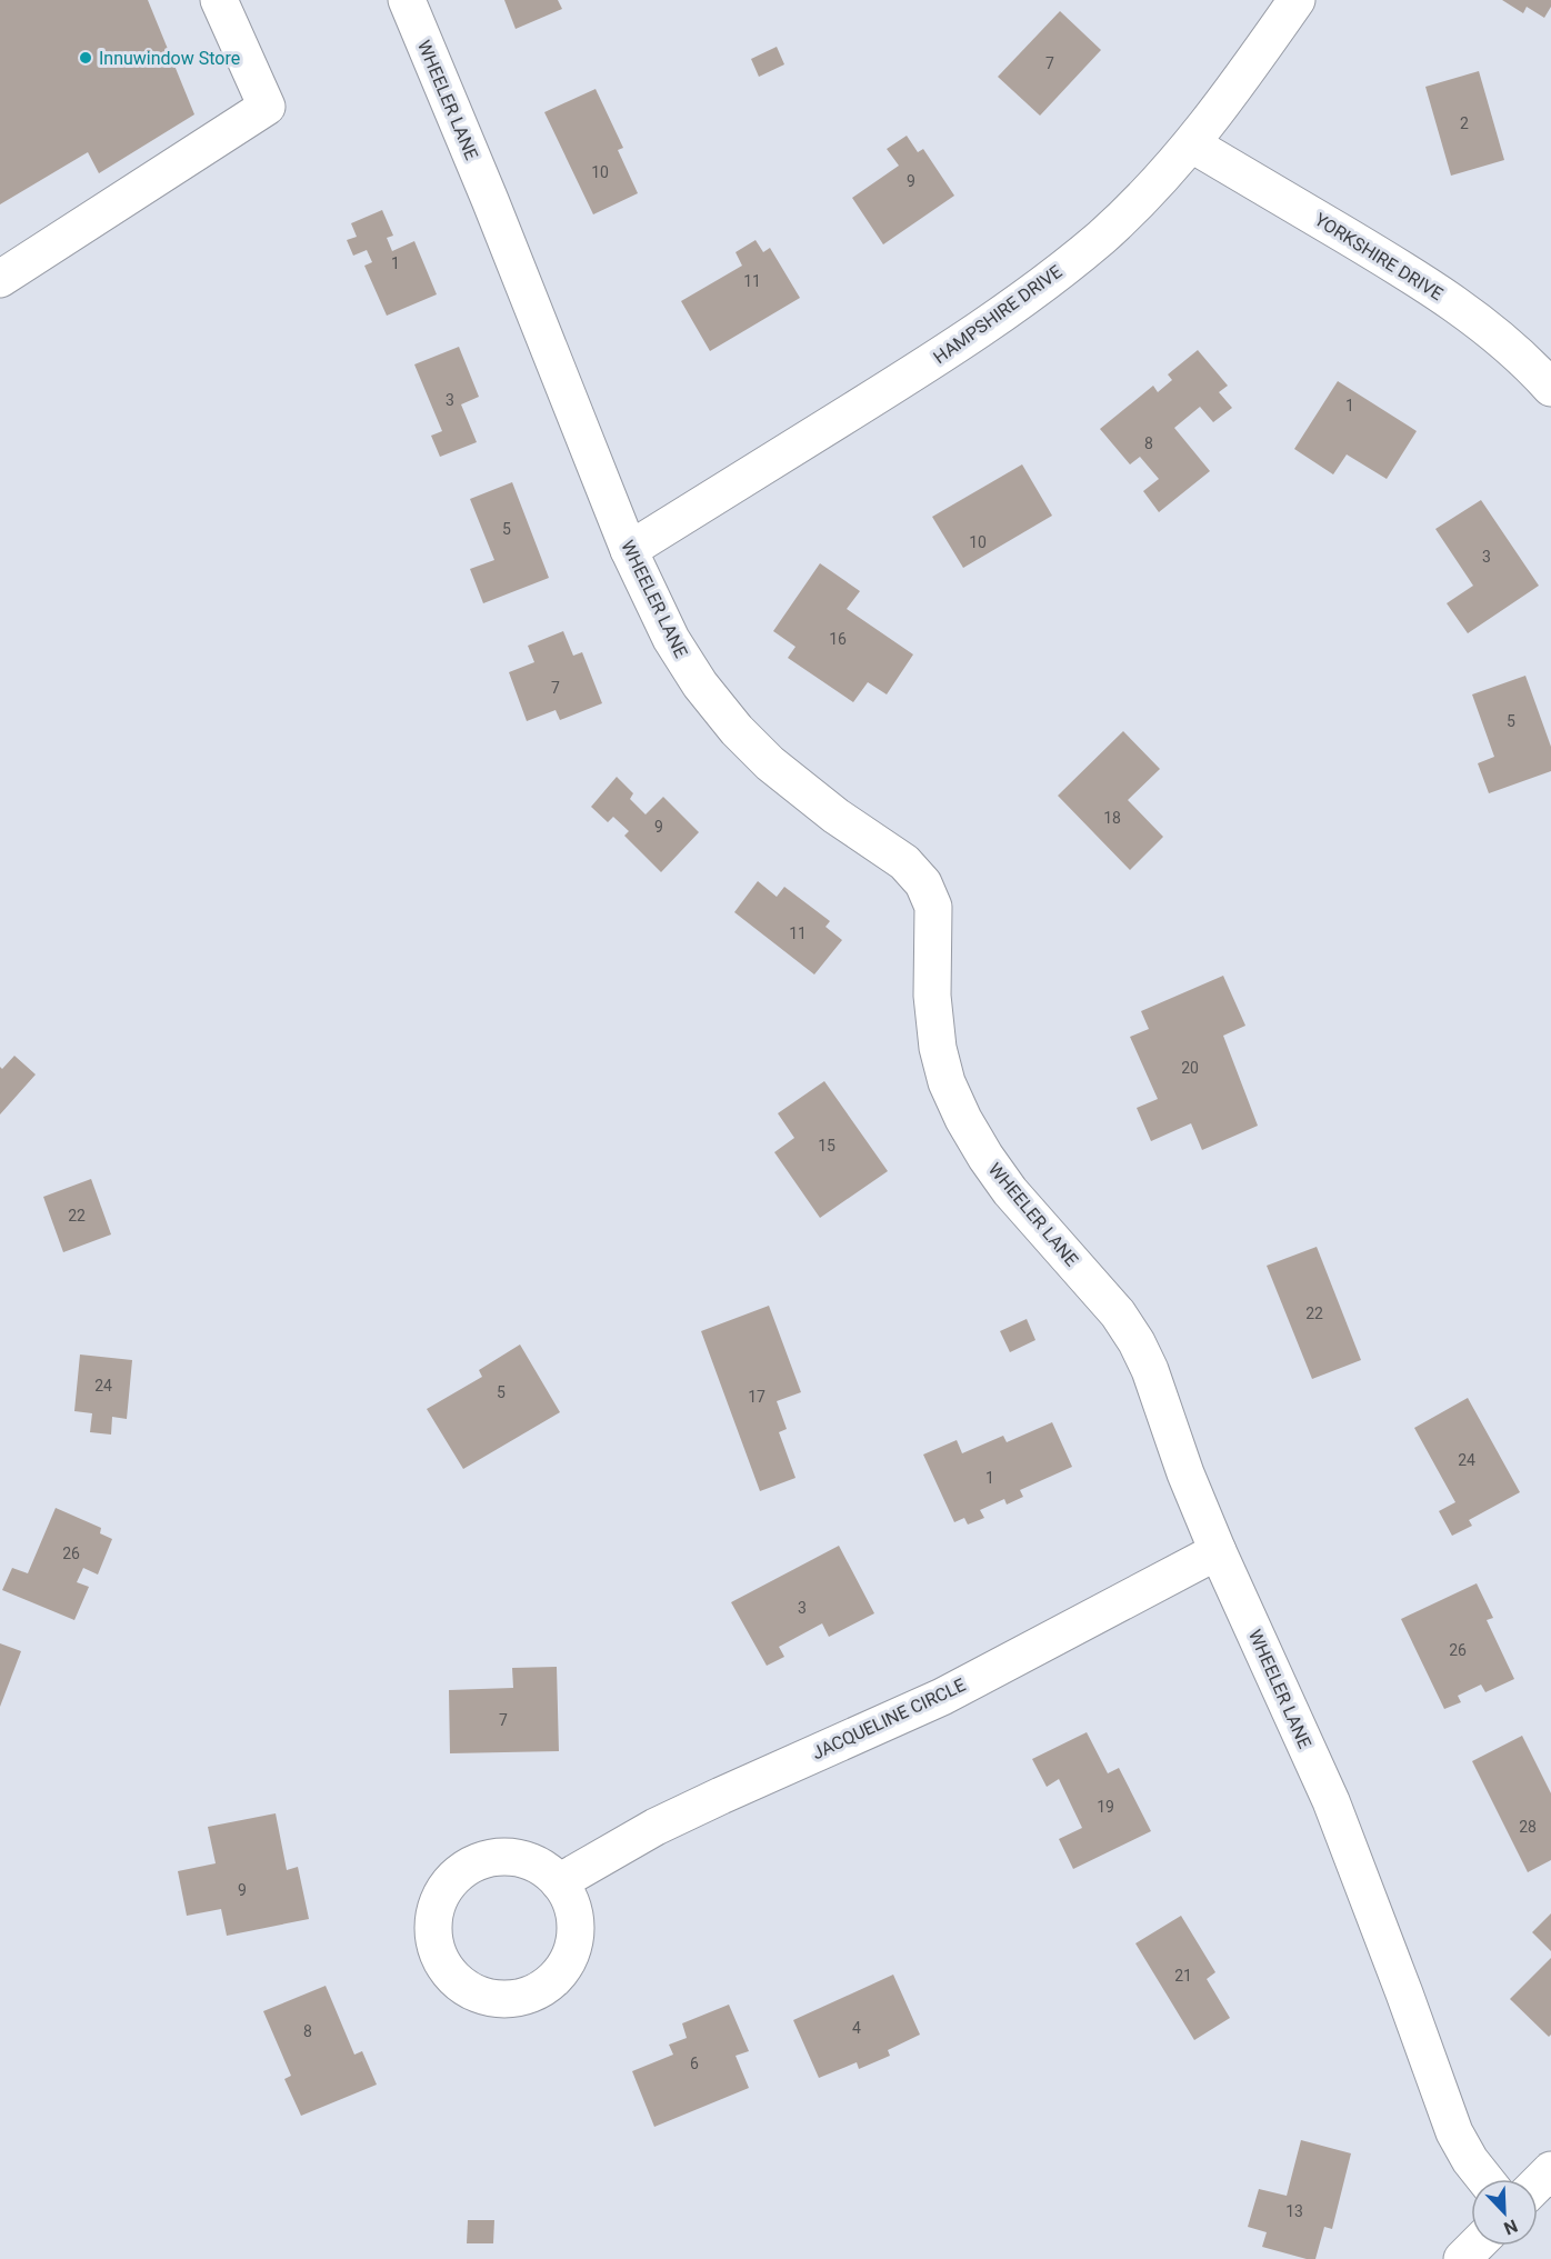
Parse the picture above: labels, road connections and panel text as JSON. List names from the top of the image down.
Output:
{
  "streets": {
    "street": [
      "WHEELER LANE",
      "YORKSHIRE DRIVE",
      "HAMPSHIRE DRIVE",
      "JACQUELINE CIRCLE"
    ]
  },
  "crossings": [
    ["WHEELER LANE", "HAMPSHIRE DRIVE"],
    ["WHEELER LANE", "JACQUELINE CIRCLE"],
    ["YORKSHIRE DRIVE", "HAMPSHIRE DRIVE"]
  ],
  "places": ["Innuwindow Store"],
  "house_numbers": [
    "7",
    "2",
    "10",
    "9",
    "1",
    "11",
    "3",
    "1",
    "8",
    "5",
    "10",
    "3",
    "16",
    "7",
    "5",
    "18",
    "9",
    "11",
    "20",
    "15",
    "22",
    "22",
    "24",
    "5",
    "17",
    "24",
    "1",
    "26",
    "3",
    "26",
    "7",
    "19",
    "28",
    "9",
    "21",
    "4",
    "8",
    "6",
    "13"
  ],
  "north": "bottom right"
}
